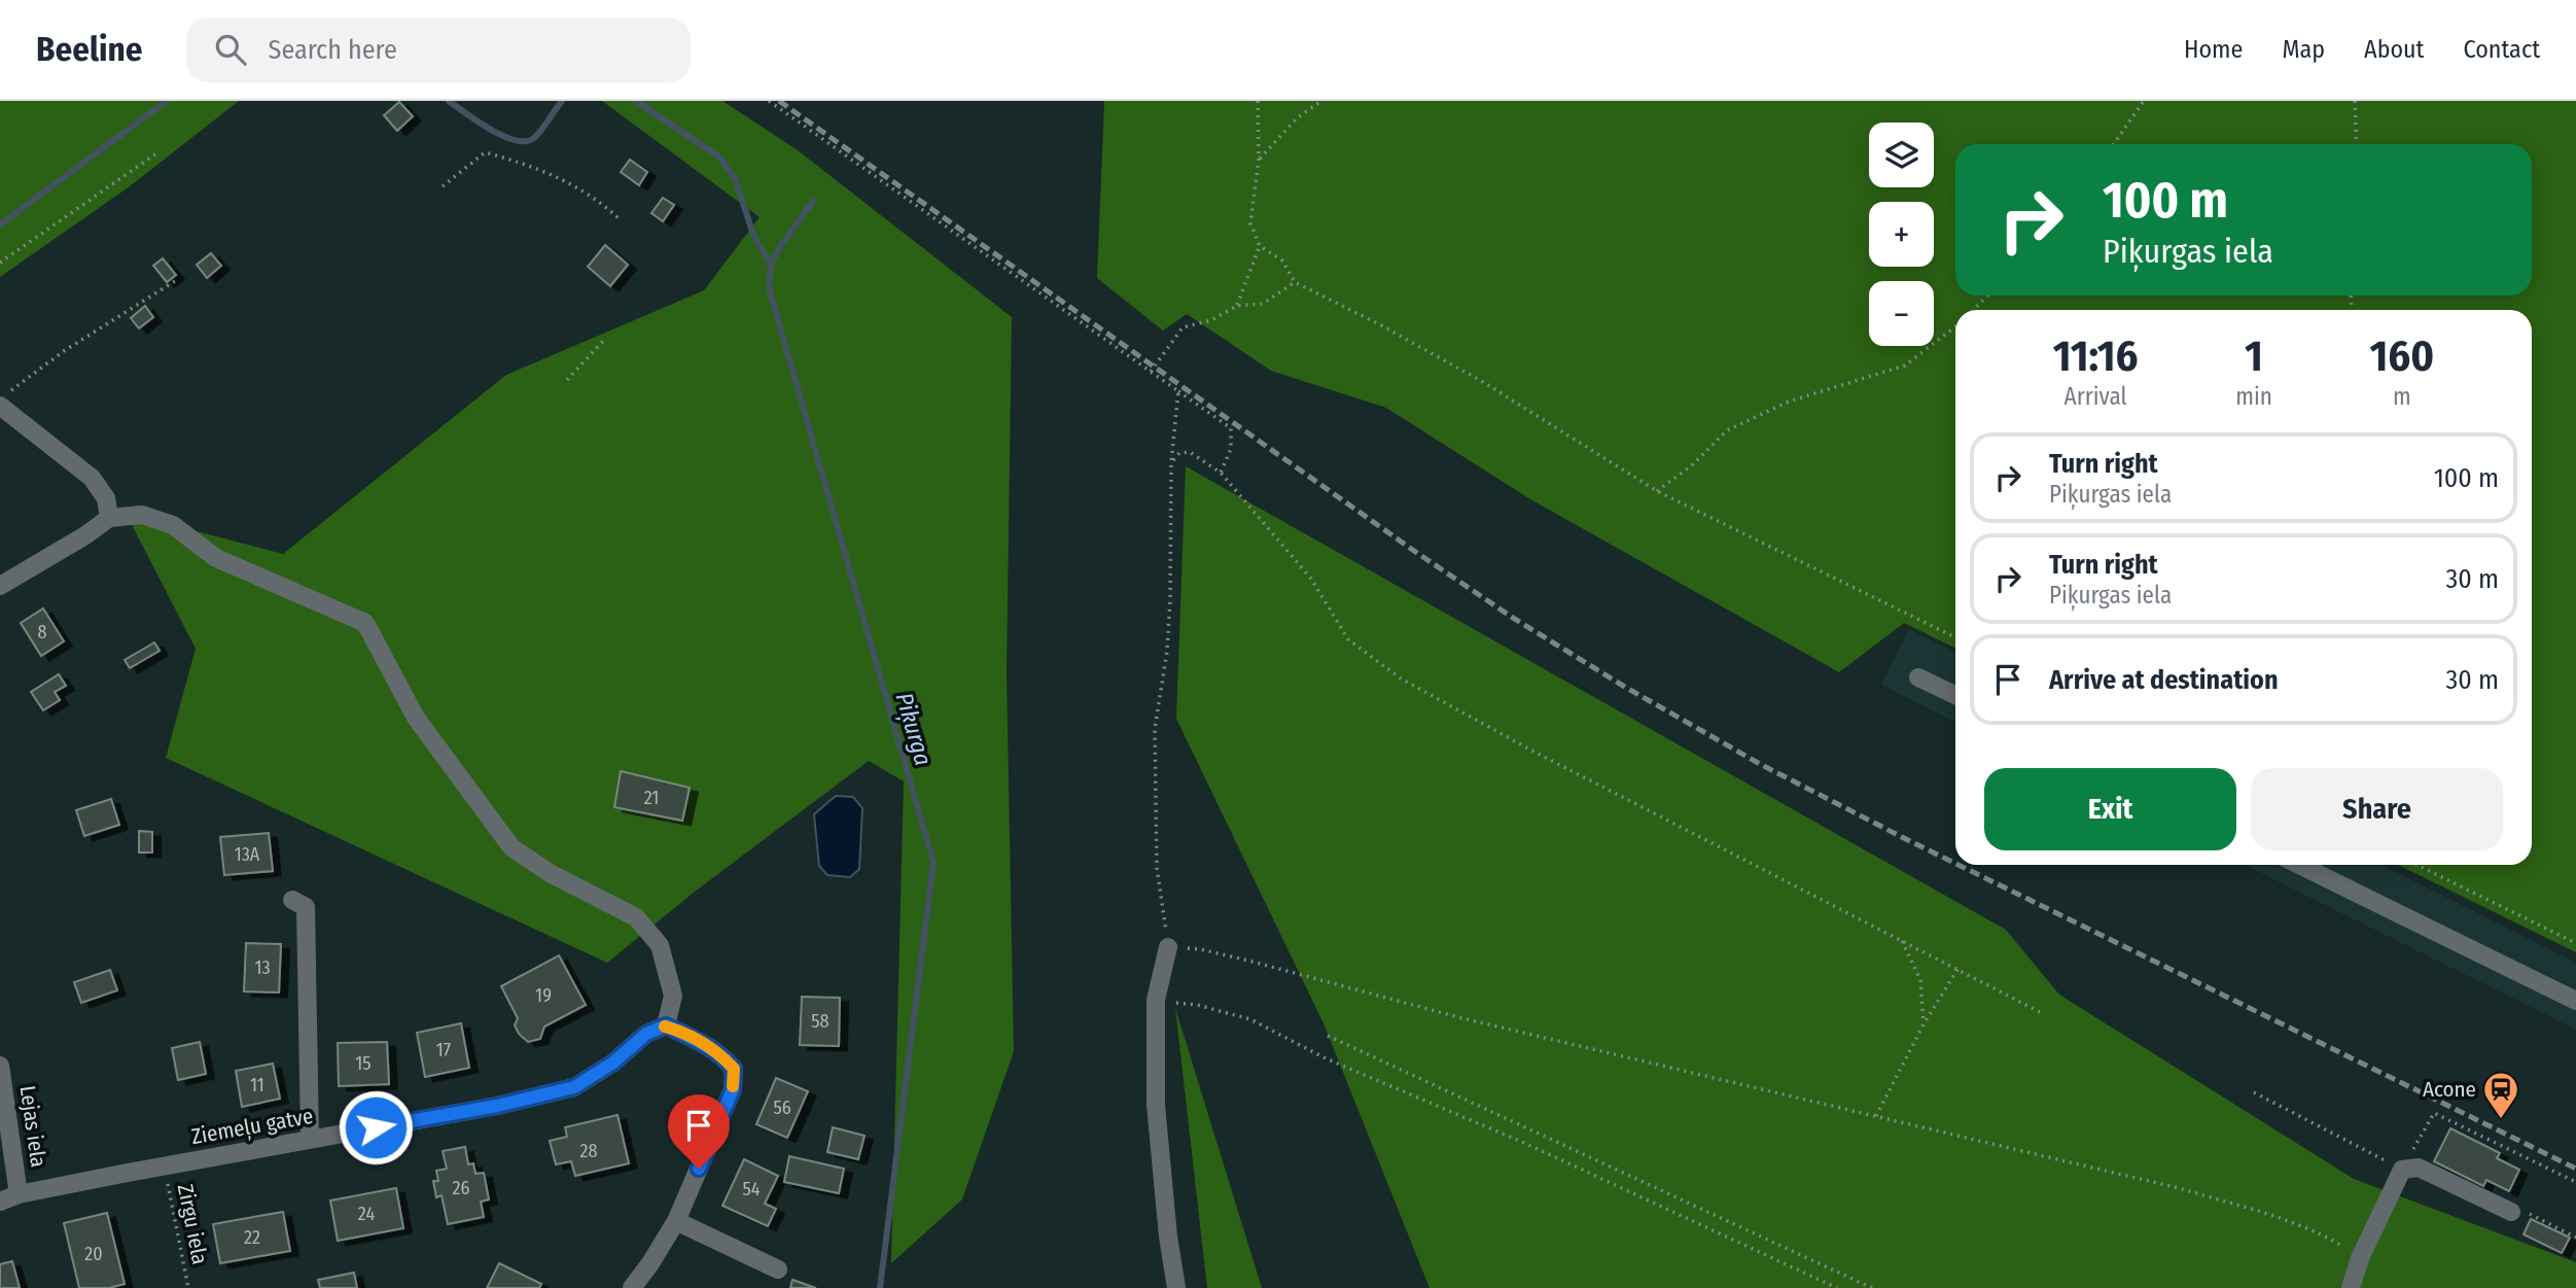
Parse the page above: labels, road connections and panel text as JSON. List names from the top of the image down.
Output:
{
  "streets": {
    "street": ["Lejas iela", "Ziemeļu gatve"],
    "path": ["Zirgu iela"]
  },
  "crossings": [
    ["Lejas iela", "Ziemeļu gatve"],
    ["Ziemeļu gatve", "Zirgu iela"]
  ],
  "water": ["Piķurga"],
  "places": {
    "station": ["Acone"]
  },
  "house_numbers": [
    "8",
    "21",
    "13A",
    "13",
    "19",
    "58",
    "17",
    "15",
    "11",
    "56",
    "28",
    "26",
    "54",
    "24",
    "22",
    "20"
  ],
  "page": {
    "header": "Beeline",
    "search": "Search here",
    "nav": [
      "Home",
      "Map",
      "About",
      "Contact"
    ],
    "map_buttons": ["+", "−"],
    "turn": ["100 m", "Piķurgas iela"],
    "eta": [
      "11:16",
      "Arrival",
      "1",
      "min",
      "160",
      "m"
    ],
    "list": [
      {
        "name": "Turn right",
        "note": "Piķurgas iela",
        "value": "100 m"
      },
      {
        "name": "Turn right",
        "note": "Piķurgas iela",
        "value": "30 m"
      },
      {
        "name": "Arrive at destination",
        "value": "30 m"
      }
    ],
    "buttons": ["Exit", "Share"]
  }
}
